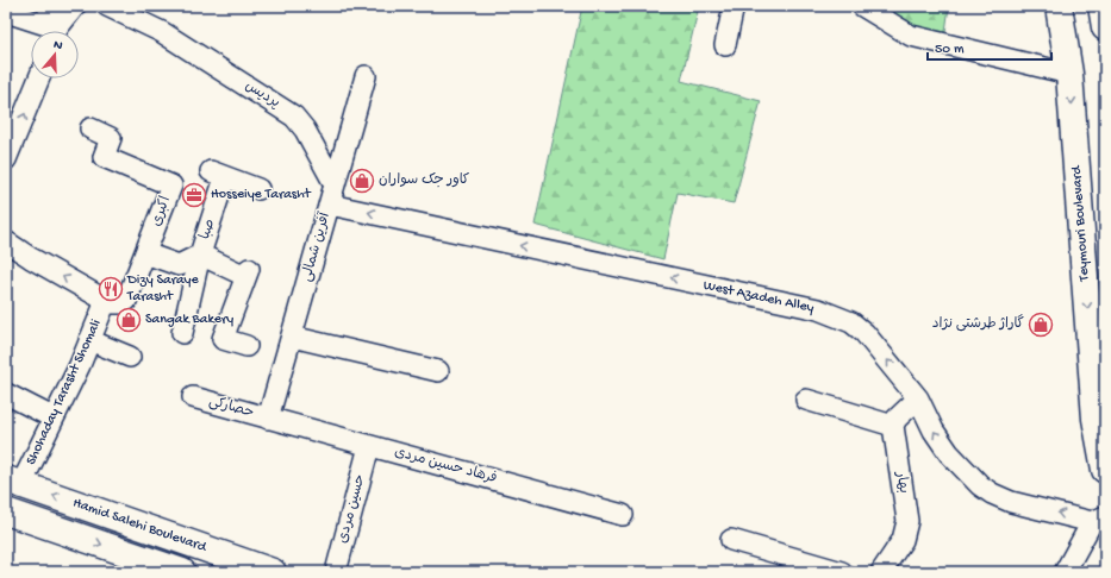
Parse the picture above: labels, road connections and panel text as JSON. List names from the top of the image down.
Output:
{
  "streets": {
    "main road": ["Teymouri Boulevard", "Hamid Salehi Boulevard"],
    "street": [
      "پردیس",
      "اکبری",
      "صبا",
      "آفرین شمالی",
      "West Azadeh Alley",
      "Shohaday Tarasht Shomali",
      "حصارکی",
      "فرهاد حسین مردی",
      "بهار",
      "حسین مردی"
    ]
  },
  "crossings": [
    ["پردیس", "آفرین شمالی"],
    ["اکبری", "Shohaday Tarasht Shomali"],
    ["آفرین شمالی", "West Azadeh Alley"],
    ["آفرین شمالی", "حصارکی"],
    ["آفرین شمالی", "فرهاد حسین مردی"],
    ["Shohaday Tarasht Shomali", "Hamid Salehi Boulevard"],
    ["حصارکی", "فرهاد حسین مردی"],
    ["فرهاد حسین مردی", "حسین مردی"]
  ],
  "one_way": ["Teymouri Boulevard"],
  "places": {
    "shop": ["کاور جک سواران", "Sangak Bakery", "گاراژ طرشتی نژاد"],
    "office": ["Hosseiye Tarasht"],
    "restaurant": ["Dizy Saraye Tarasht"]
  },
  "scale_bar": "50 m",
  "north": "top"
}
